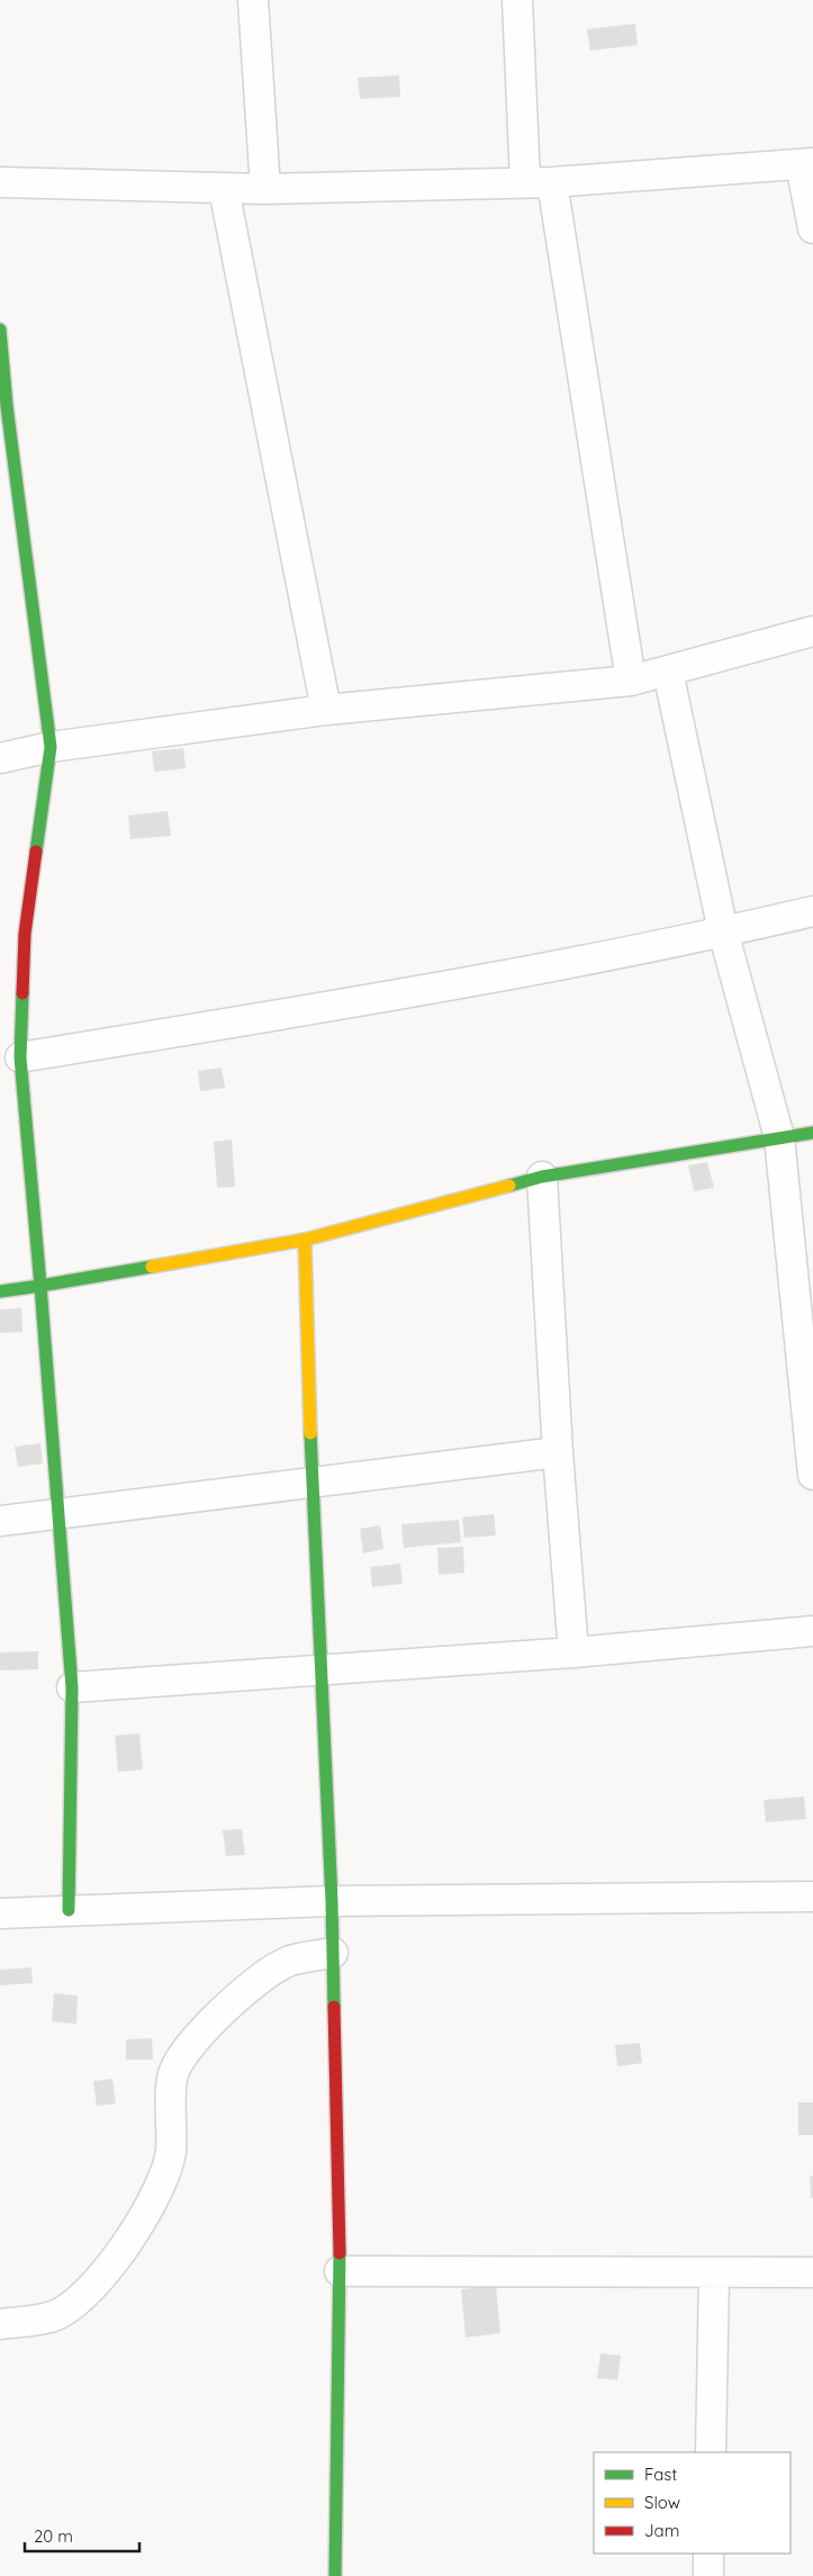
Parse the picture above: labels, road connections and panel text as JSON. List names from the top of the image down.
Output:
{
  "legend": ["Fast", "Slow", "Jam"],
  "scale_bar": "20 m"
}
